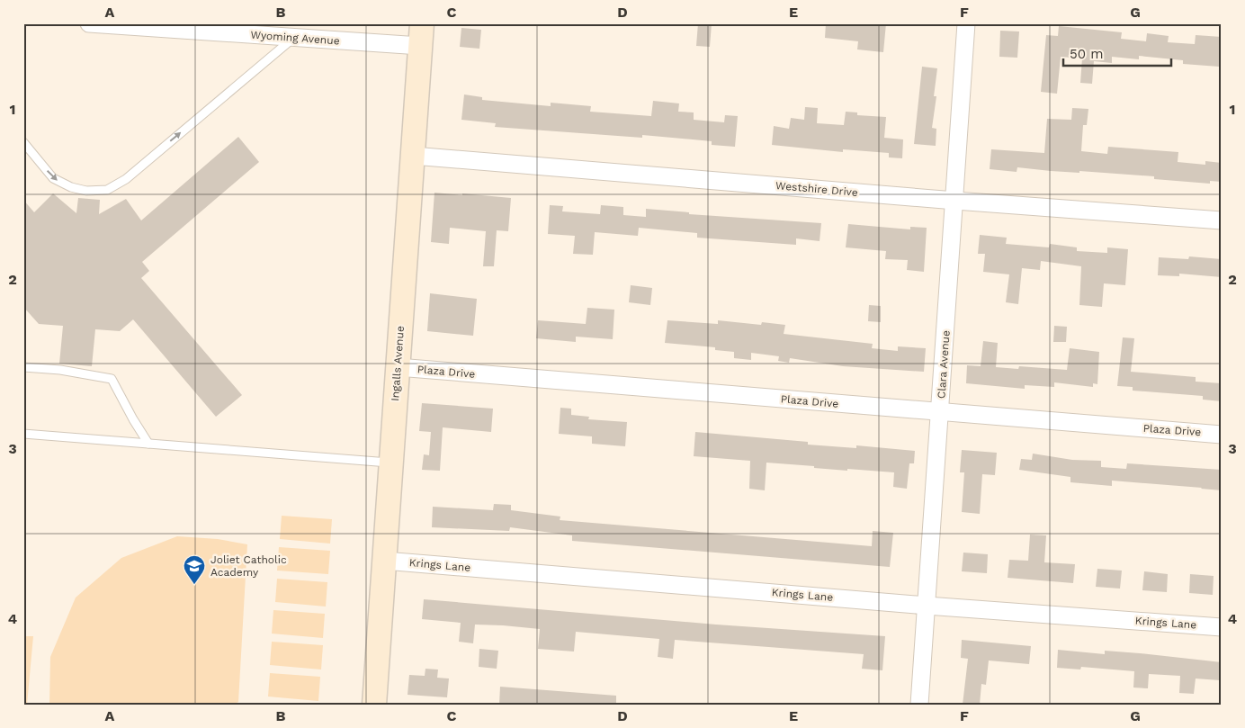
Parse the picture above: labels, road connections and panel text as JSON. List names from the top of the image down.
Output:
{
  "streets": {
    "street": [
      "Wyoming Avenue",
      "Westshire Drive",
      "Ingalls Avenue",
      "Clara Avenue",
      "Plaza Drive",
      "Krings Lane"
    ]
  },
  "crossings": [
    ["Wyoming Avenue", "Ingalls Avenue"],
    ["Westshire Drive", "Ingalls Avenue"],
    ["Westshire Drive", "Clara Avenue"],
    ["Ingalls Avenue", "Plaza Drive"],
    ["Ingalls Avenue", "Krings Lane"],
    ["Clara Avenue", "Plaza Drive"],
    ["Clara Avenue", "Krings Lane"]
  ],
  "places": {
    "school or university": ["Joliet Catholic Academy"]
  },
  "scale_bar": "50 m",
  "grid": {
    "columns": [
      "A",
      "B",
      "C",
      "D",
      "E",
      "F",
      "G"
    ],
    "rows": [
      "1",
      "2",
      "3",
      "4"
    ]
  }
}
